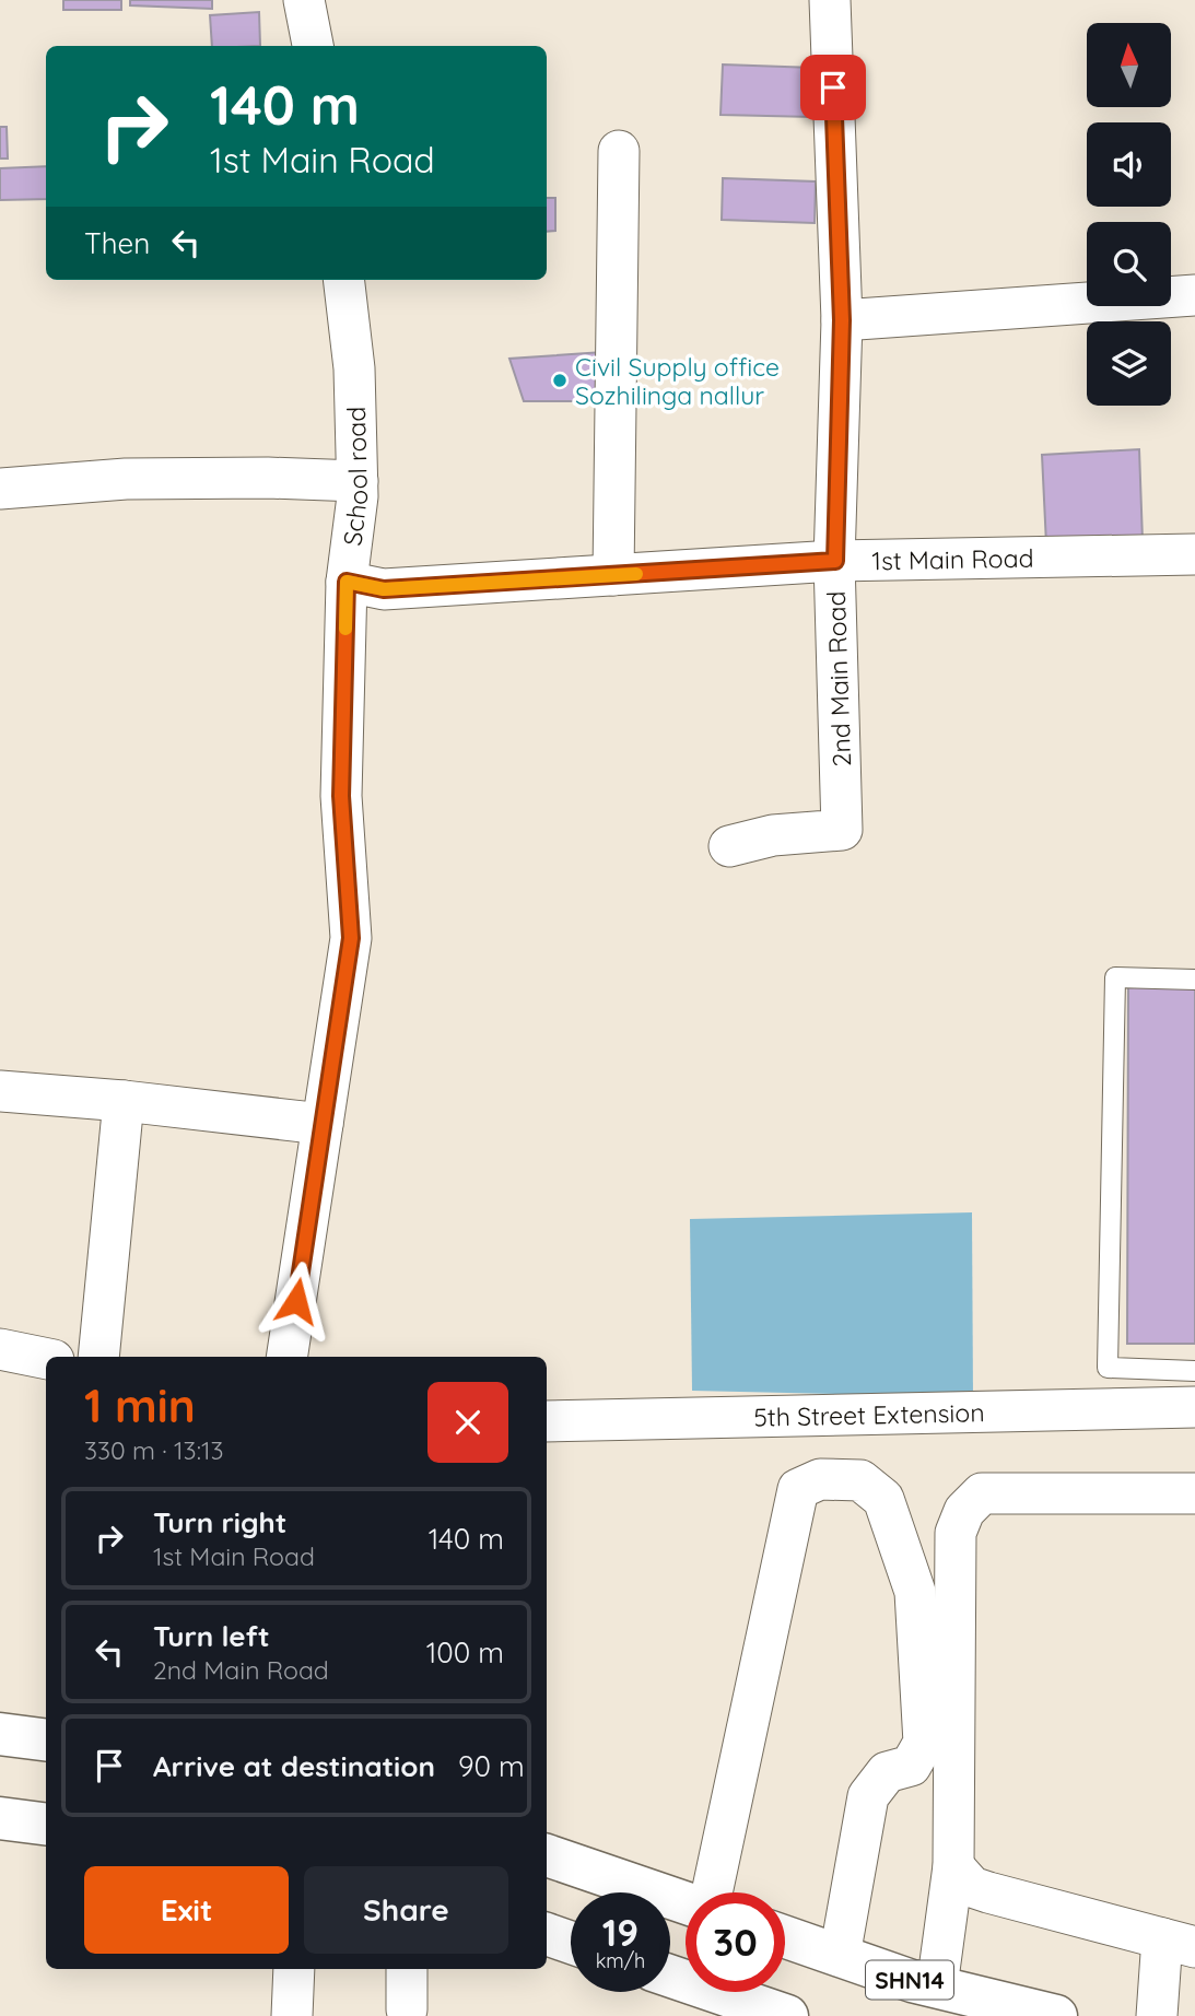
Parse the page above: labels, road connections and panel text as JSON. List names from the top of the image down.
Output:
{
  "streets": {
    "main road": ["SHN14"],
    "street": [
      "School road",
      "1st Main Road",
      "2nd Main Road",
      "5th Street Extension"
    ]
  },
  "crossings": [
    ["School road", "1st Main Road"],
    ["1st Main Road", "2nd Main Road"]
  ],
  "places": ["Civil Supply office Sozhilinga nallur"],
  "north": "top",
  "page": {
    "turn": ["140 m", "1st Main Road"],
    "then": "Then",
    "heading": ["1 min", "330 m · 13:13"],
    "list": [
      {
        "name": "Turn right",
        "note": "1st Main Road",
        "value": "140 m"
      },
      {
        "name": "Turn left",
        "note": "2nd Main Road",
        "value": "100 m"
      },
      {
        "name": "Arrive at destination",
        "value": "90 m"
      }
    ],
    "buttons": ["Exit", "Share"],
    "speed": "19 km/h",
    "limit": "30"
  }
}
